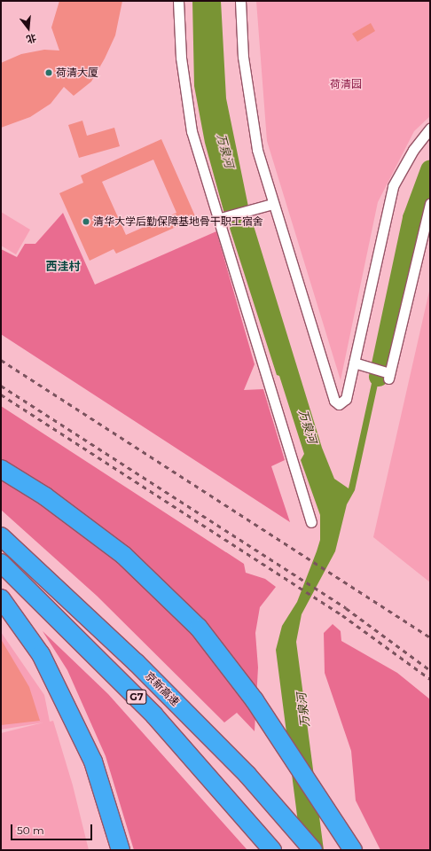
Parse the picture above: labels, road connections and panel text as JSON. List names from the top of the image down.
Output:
{
  "streets": {
    "highway": ["京新高速", "G7"]
  },
  "districts": ["西洼村"],
  "water": ["万泉河"],
  "parks": ["荷清园"],
  "places": ["荷清大厦", "清华大学后勤保障基地骨干职工宿舍"],
  "scale_bar": "50 m",
  "north": "bottom"
}
